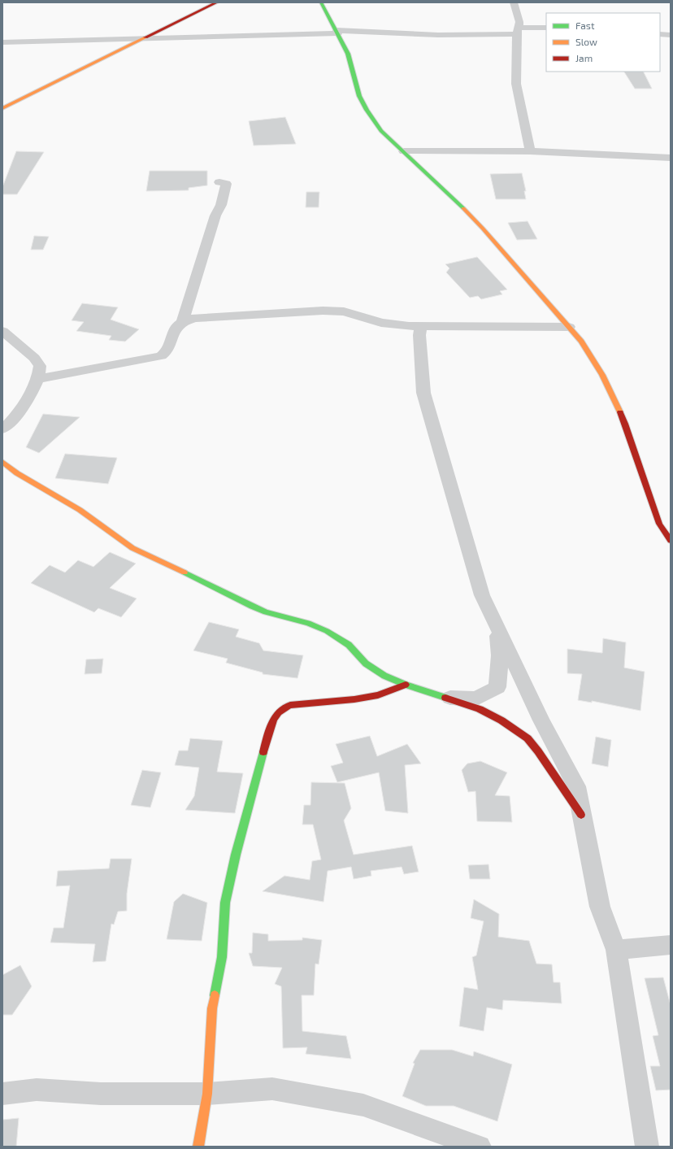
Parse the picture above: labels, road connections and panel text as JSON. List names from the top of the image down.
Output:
{
  "legend": ["Fast", "Slow", "Jam"]
}
